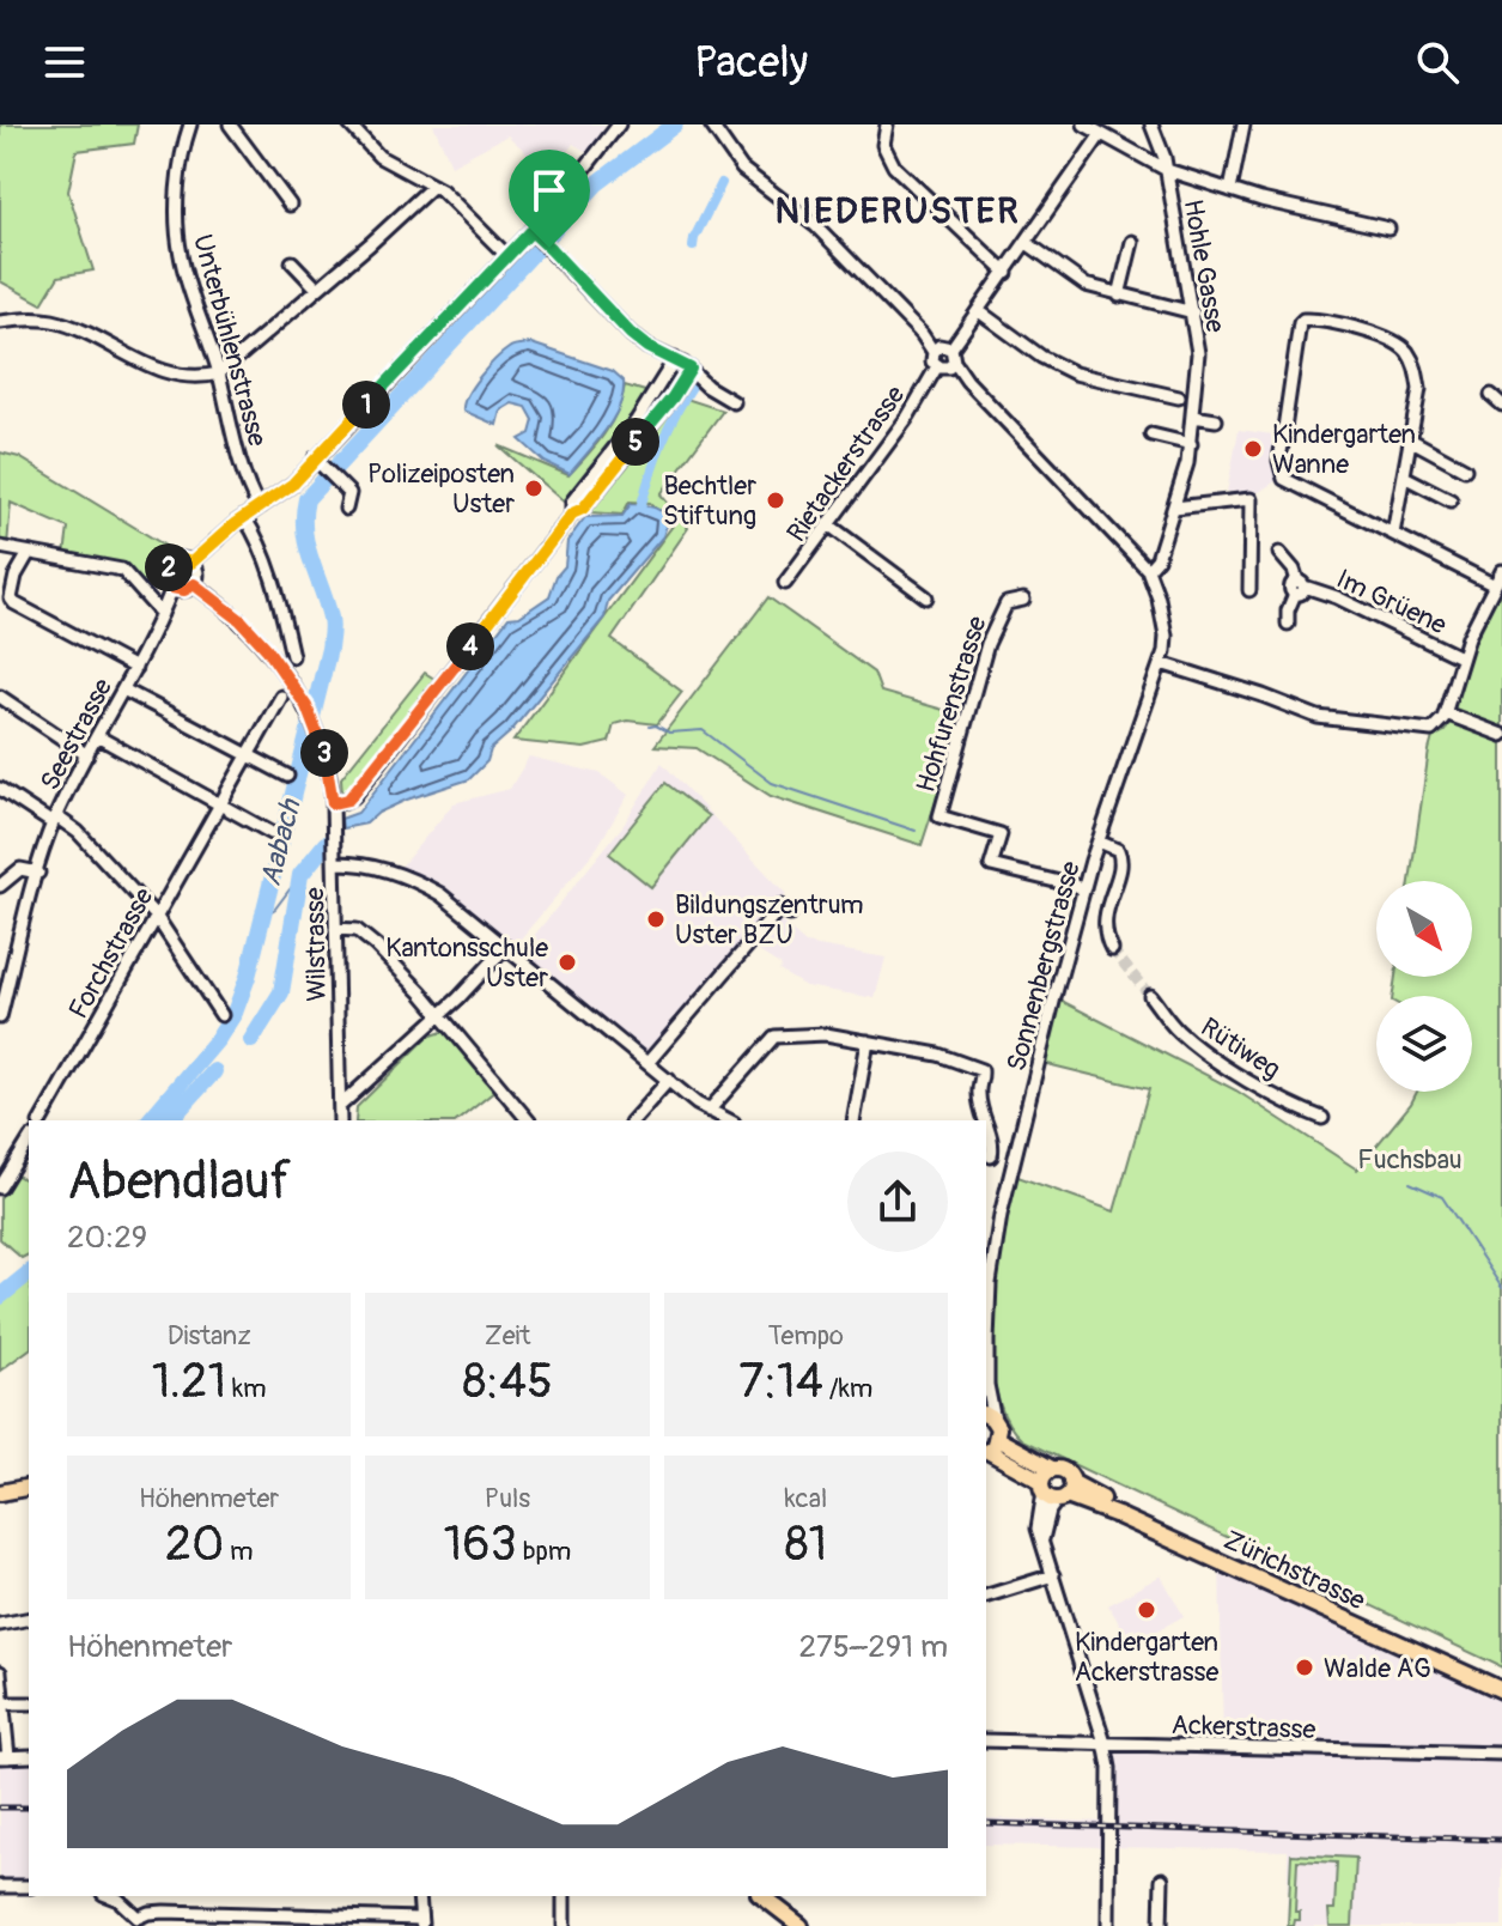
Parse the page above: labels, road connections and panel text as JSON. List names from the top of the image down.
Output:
{
  "streets": {
    "main road": ["Zürichstrasse"],
    "street": [
      "Hohle Gasse",
      "Unterbühlenstrasse",
      "Rietackerstrasse",
      "Im Grüene",
      "Hohfurenstrasse",
      "Seestrasse",
      "Wilstrasse",
      "Forchstrasse",
      "Sonnenbergstrasse",
      "Rütiweg",
      "Ackerstrasse"
    ]
  },
  "crossings": [
    ["Hohle Gasse", "Sonnenbergstrasse"],
    ["Rietackerstrasse", "Sonnenbergstrasse"],
    ["Hohfurenstrasse", "Sonnenbergstrasse"],
    ["Seestrasse", "Wilstrasse"]
  ],
  "districts": ["NIEDERUSTER"],
  "water": ["Aabach"],
  "parks": ["Fuchsbau"],
  "places": [
    "Kindergarten Wanne",
    "Polizeiposten Uster",
    "Bechtler Stiftung",
    "Bildungszentrum Uster BZU",
    "Kantonsschule Uster",
    "Kindergarten Ackerstrasse",
    "Walde AG"
  ],
  "north": "bottom right",
  "page": {
    "header": "Pacely",
    "pins": [
      "1",
      "5",
      "2",
      "4",
      "3"
    ],
    "heading": ["Abendlauf", "20:29"],
    "stats": [
      ["Distanz", "1.21 km"],
      ["Zeit", "8:45"],
      ["Tempo", "7:14 /km"],
      ["Höhenmeter", "20 m"],
      ["Puls", "163 bpm"],
      ["kcal", "81"]
    ],
    "chart": ["Höhenmeter", "275–291 m"]
  }
}
